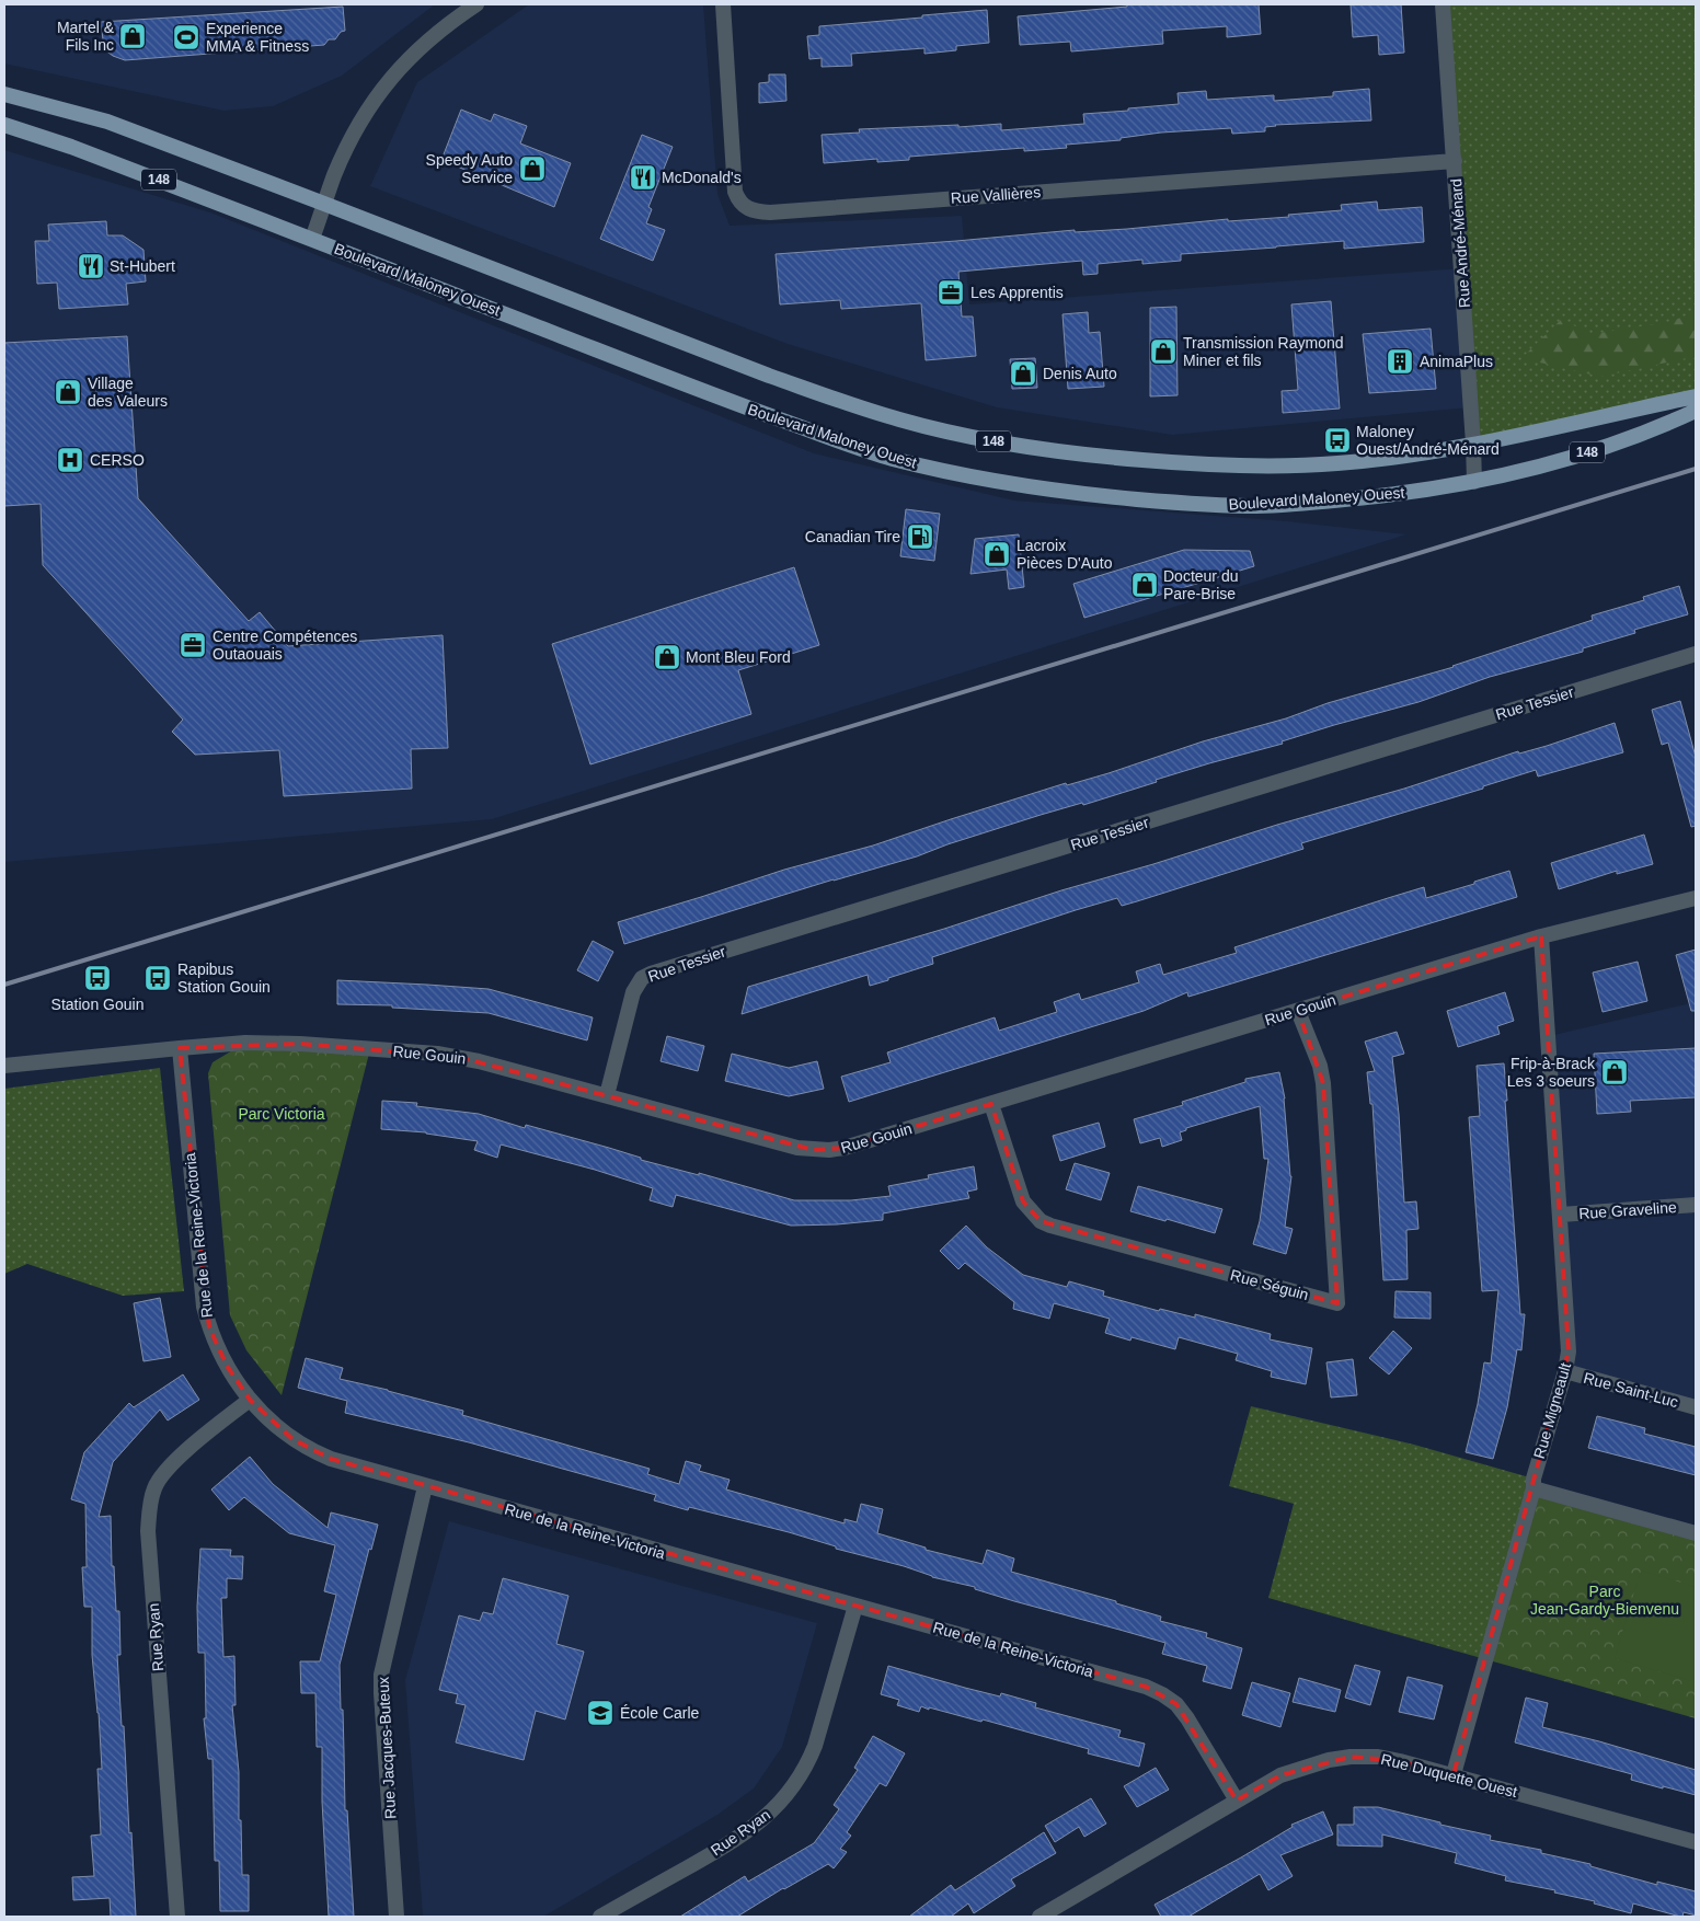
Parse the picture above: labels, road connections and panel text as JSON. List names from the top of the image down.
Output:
{
  "streets": {
    "main road": ["148", "Boulevard Maloney Ouest"],
    "street": [
      "Rue Vallières",
      "Rue André-Ménard",
      "Rue Tessier",
      "Rue Gouin",
      "Rue Graveline",
      "Rue de la Reine-Victoria",
      "Rue Séguin",
      "Rue Saint-Luc",
      "Rue Migneault",
      "Rue Ryan",
      "Rue Jacques-Buteux",
      "Rue Duquette Ouest"
    ]
  },
  "crossings": [
    ["148", "Rue André-Ménard"],
    ["Rue Vallières", "Rue André-Ménard"],
    ["Rue André-Ménard", "Boulevard Maloney Ouest"],
    ["Rue Tessier", "Rue Gouin"],
    ["Rue Gouin", "Rue de la Reine-Victoria"],
    ["Rue Gouin", "Rue Séguin"],
    ["Rue Gouin", "Rue Migneault"],
    ["Rue Graveline", "Rue Migneault"],
    ["Rue de la Reine-Victoria", "Rue Ryan"],
    ["Rue de la Reine-Victoria", "Rue Jacques-Buteux"],
    ["Rue de la Reine-Victoria", "Rue Duquette Ouest"],
    ["Rue Saint-Luc", "Rue Migneault"],
    ["Rue Migneault", "Rue Duquette Ouest"]
  ],
  "parks": ["Parc Victoria", "Parc Jean-Gardy-Bienvenu"],
  "places": {
    "shop": [
      "Martel & Fils Inc",
      "Speedy Auto Service",
      "Transmission Raymond Miner et fils",
      "Denis Auto",
      "Village des Valeurs",
      "Lacroix Pièces D'Auto",
      "Docteur du Pare-Brise",
      "Mont Bleu Ford",
      "Frip-à-Brack Les 3 soeurs"
    ],
    "sports": ["Experience MMA & Fitness"],
    "restaurant": ["McDonald's", "St-Hubert"],
    "office": ["Les Apprentis", "Centre Compétences Outaouais"],
    "building": ["AnimaPlus"],
    "bus stop": ["Maloney Ouest/André-Ménard", "Station Gouin", "Rapibus Station Gouin"],
    "hospital": ["CERSO"],
    "fuel station": ["Canadian Tire"],
    "school or university": ["École Carle"]
  }
}
